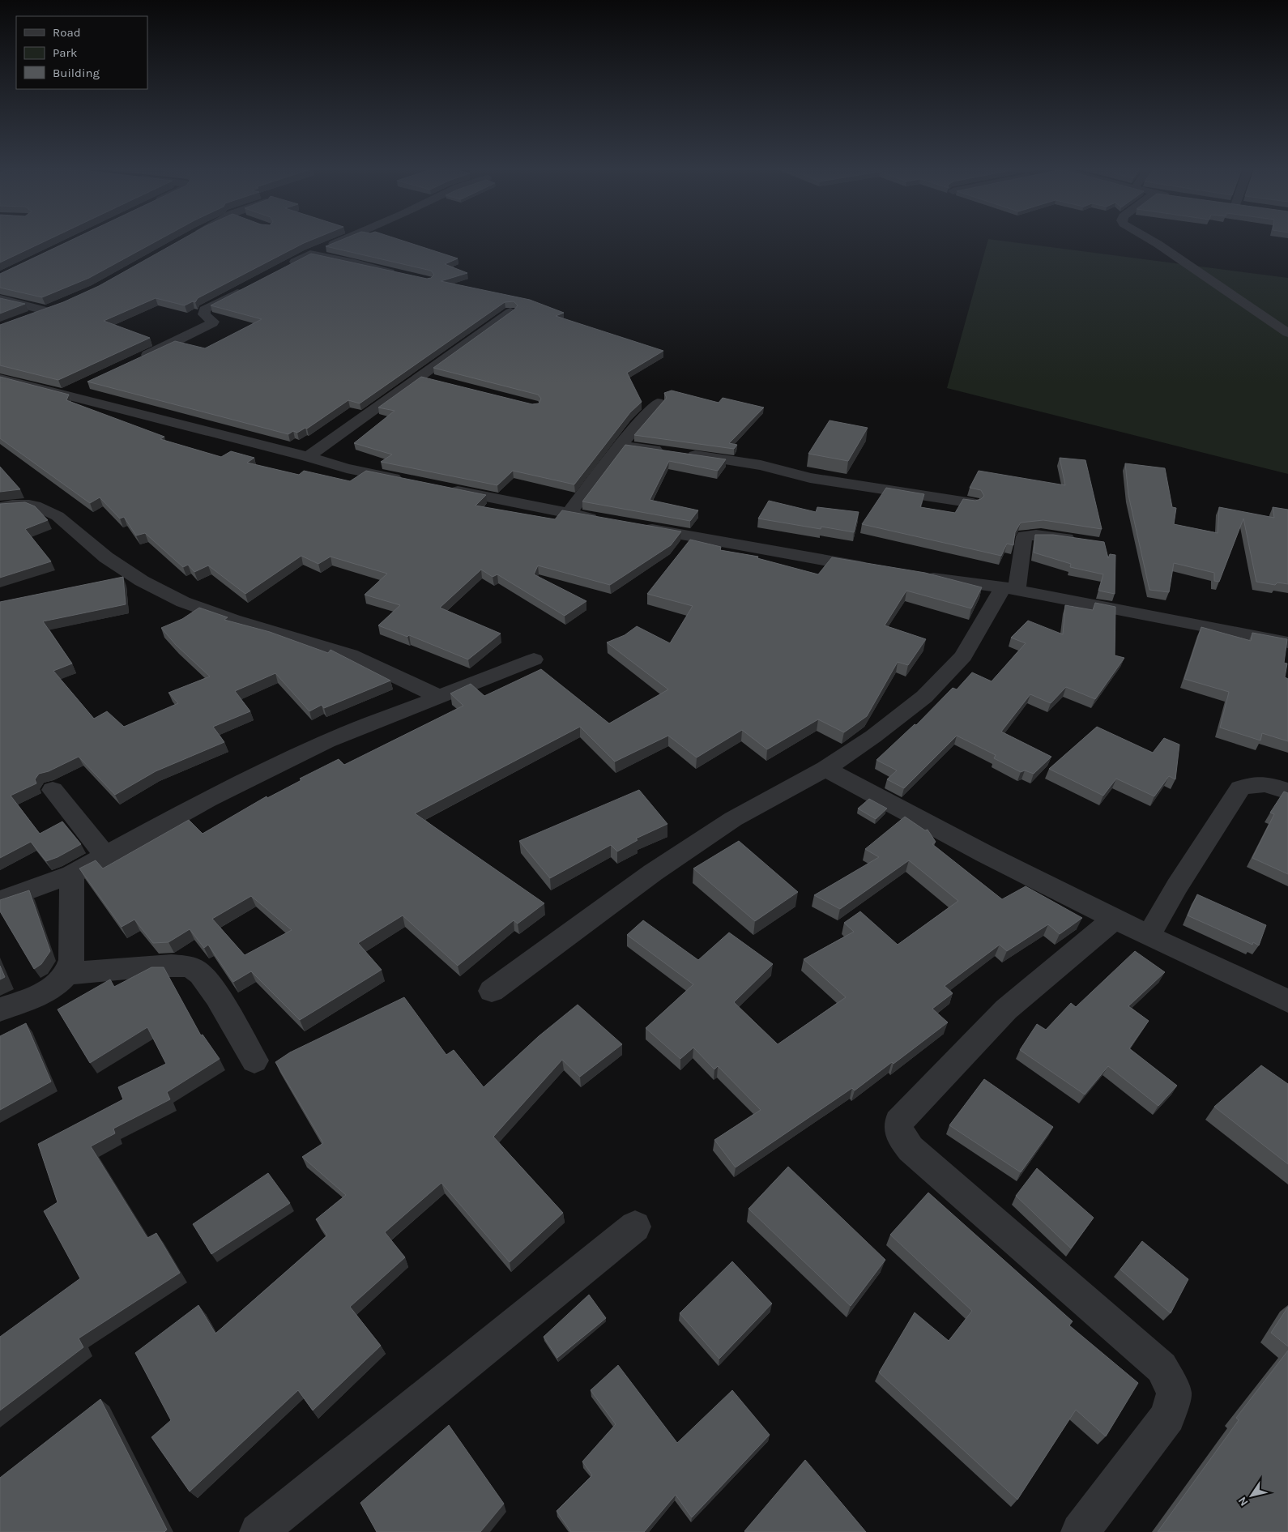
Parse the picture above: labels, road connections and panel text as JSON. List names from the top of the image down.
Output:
{
  "legend": ["Road", "Park", "Building"],
  "north": "bottom left"
}
